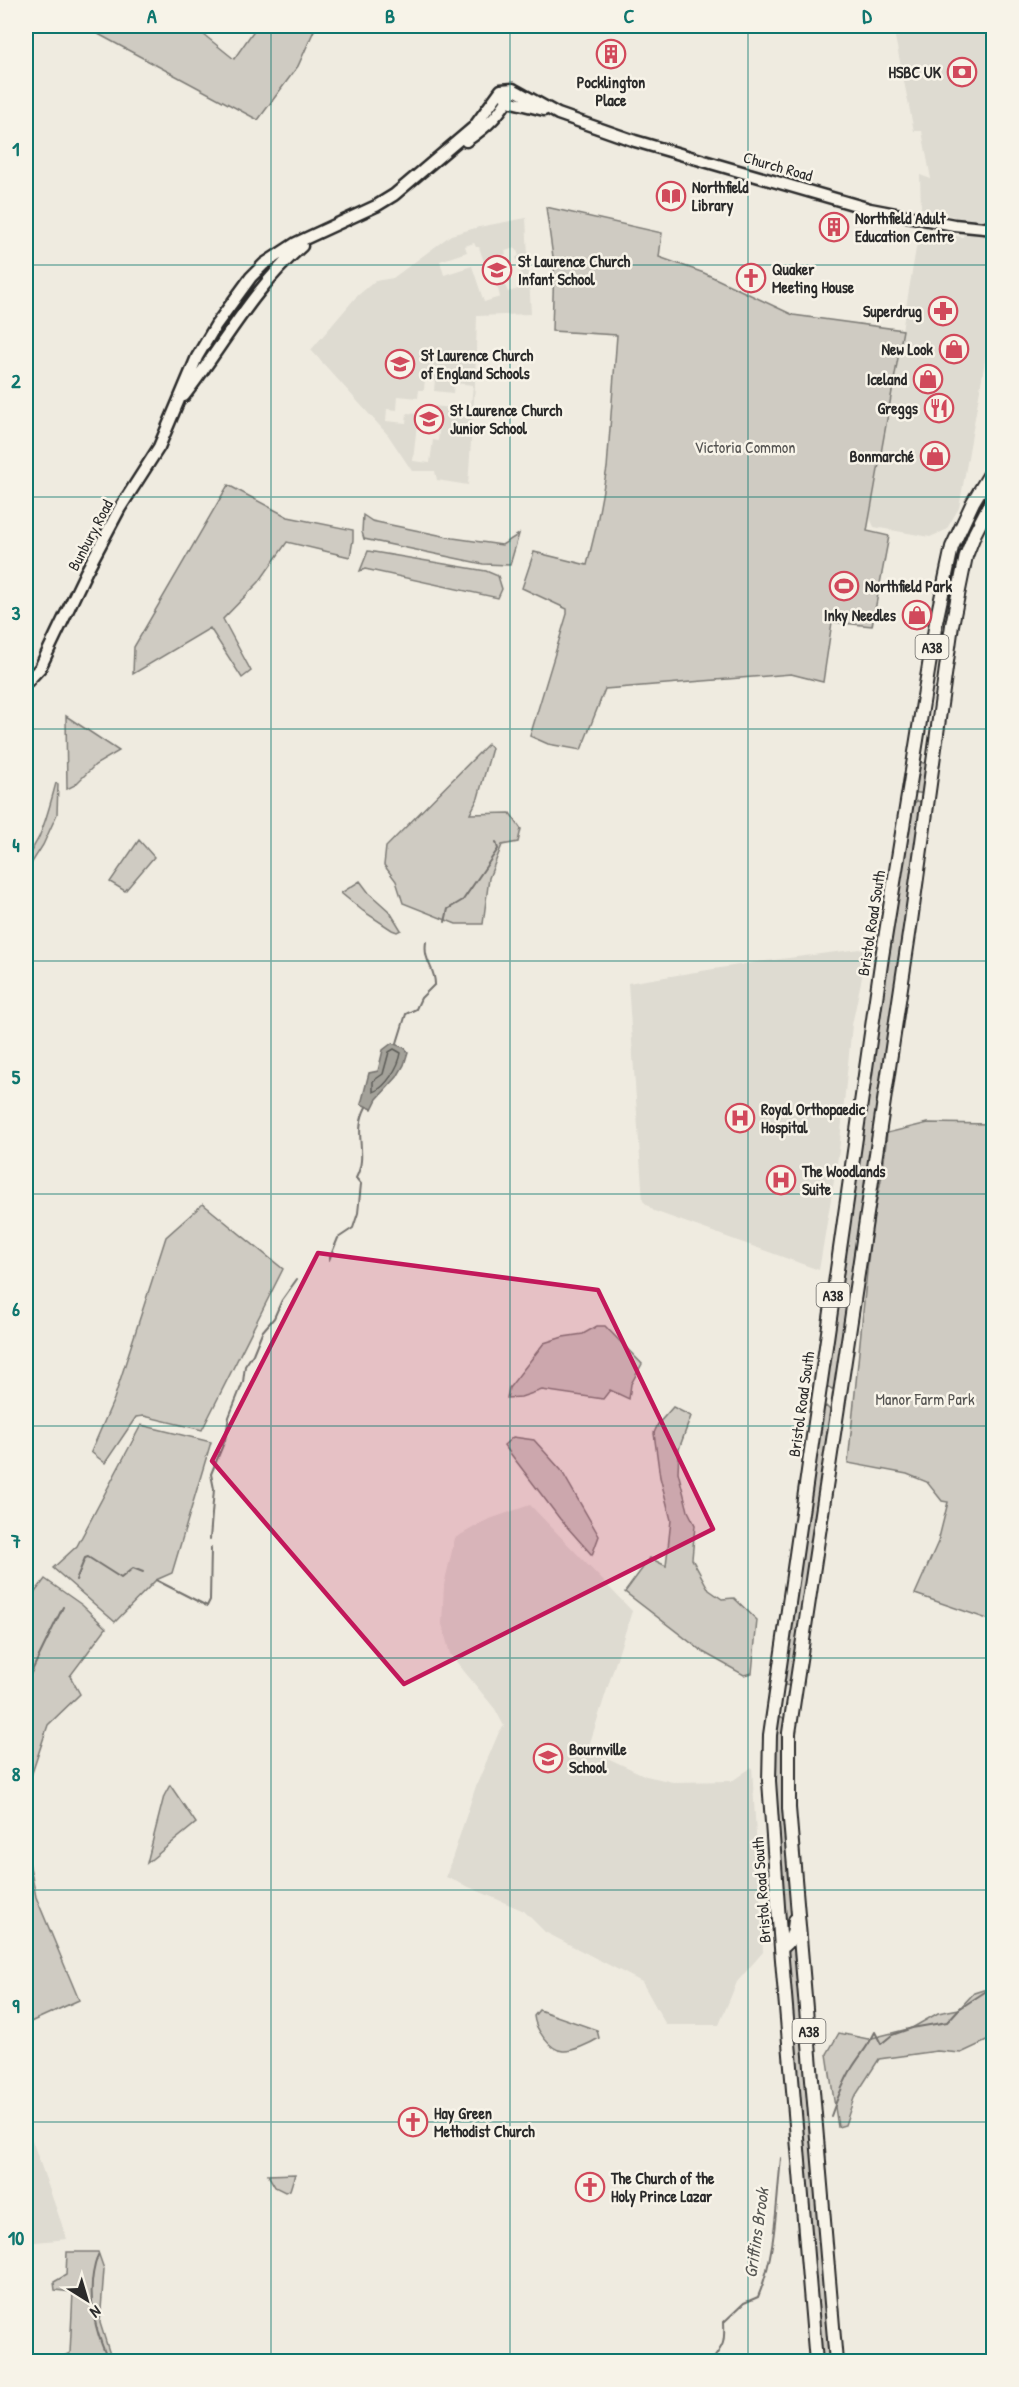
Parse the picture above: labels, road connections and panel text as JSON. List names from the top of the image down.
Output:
{
  "streets": {
    "highway": ["A38", "Bristol Road South"],
    "main road": ["Church Road", "Bunbury Road"]
  },
  "water": ["Griffins Brook"],
  "parks": ["Victoria Common", "Manor Farm Park"],
  "places": {
    "building": ["Pocklington Place", "Northfield Adult Education Centre"],
    "bank": ["HSBC UK"],
    "library": ["Northfield Library"],
    "school or university": [
      "St Laurence Church Infant School",
      "St Laurence Church of England Schools",
      "St Laurence Church Junior School",
      "Bournville School"
    ],
    "church": ["Quaker Meeting House", "Hay Green Methodist Church", "The Church of the Holy Prince Lazar"],
    "pharmacy": ["Superdrug"],
    "shop": [
      "New Look",
      "Iceland",
      "Bonmarché",
      "Inky Needles"
    ],
    "restaurant": ["Greggs"],
    "sports": ["Northfield Park"],
    "hospital": ["Royal Orthopaedic Hospital", "The Woodlands Suite"]
  },
  "north": "bottom right",
  "grid": {
    "columns": [
      "A",
      "B",
      "C",
      "D"
    ],
    "rows": [
      "1",
      "2",
      "3",
      "4",
      "5",
      "6",
      "7",
      "8",
      "9",
      "10"
    ]
  }
}
